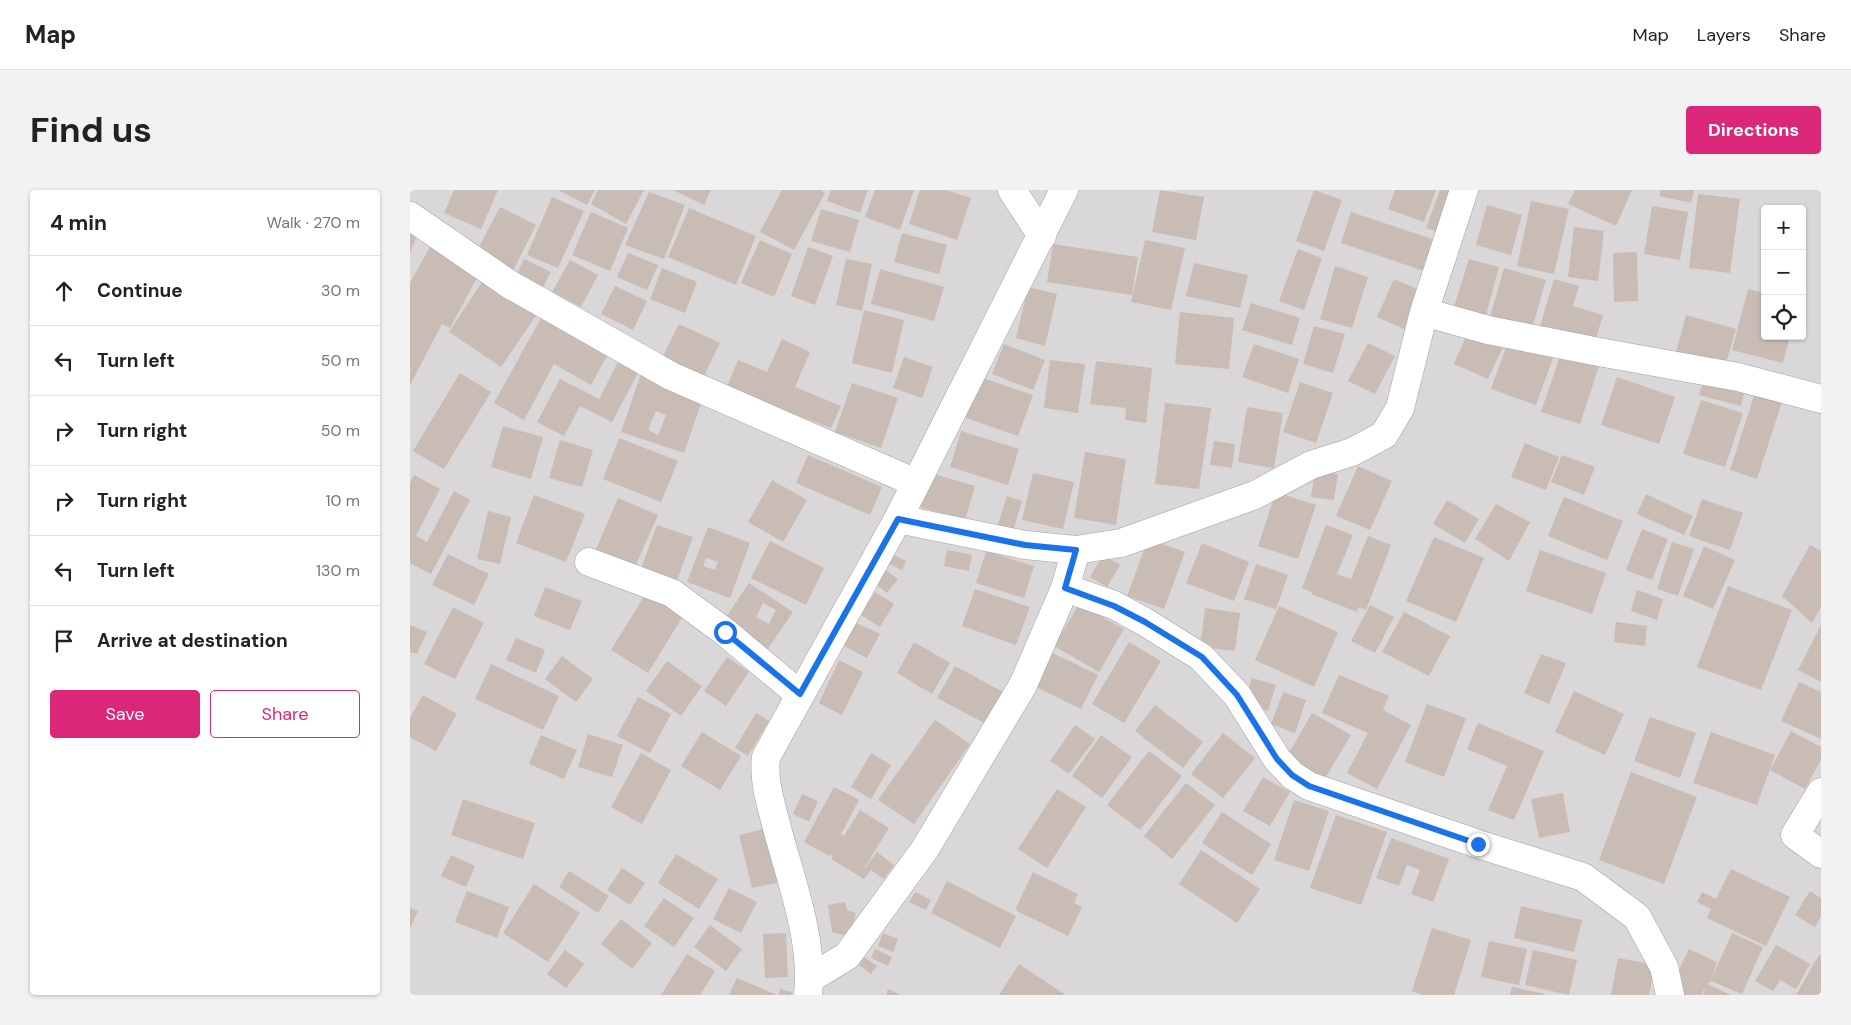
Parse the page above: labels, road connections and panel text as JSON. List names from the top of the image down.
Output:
{
  "page": {
    "header": "Map",
    "nav": ["Map", "Layers", "Share"],
    "buttons": [
      "Directions",
      ["Save", "Share"]
    ],
    "title": "Find us",
    "heading": ["4 min", "Walk · 270 m"],
    "map_buttons": ["+", "−"],
    "list": [
      ["Continue", "30 m"],
      ["Turn left", "50 m"],
      ["Turn right", "50 m"],
      ["Turn right", "10 m"],
      ["Turn left", "130 m"],
      "Arrive at destination"
    ]
  }
}
